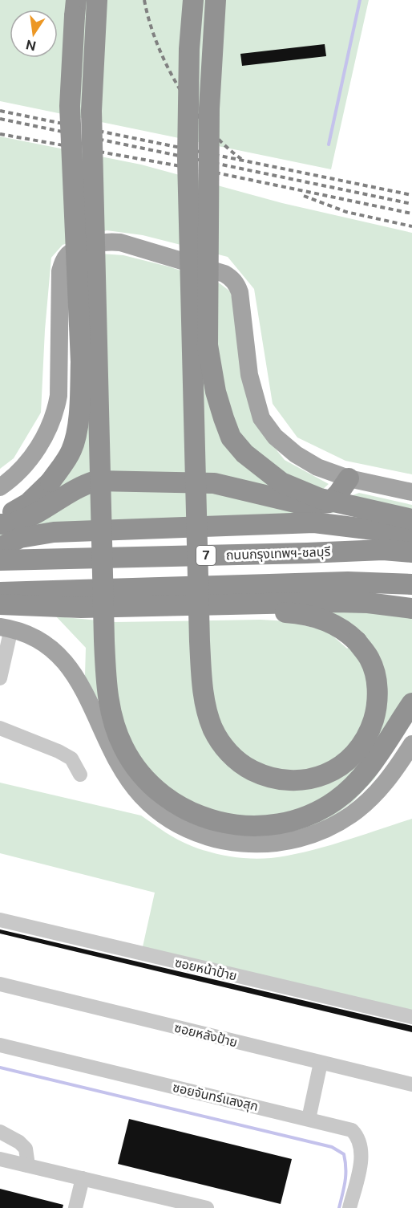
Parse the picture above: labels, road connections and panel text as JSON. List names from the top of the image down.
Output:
{
  "streets": {
    "highway": ["ถนนกรุงเทพฯ-ชลบุรี", "7"],
    "street": ["ซอยหน้าป้าย", "ซอยหลังป้าย", "ซอยจันทร์แสงสุก"]
  },
  "north": "bottom"
}
